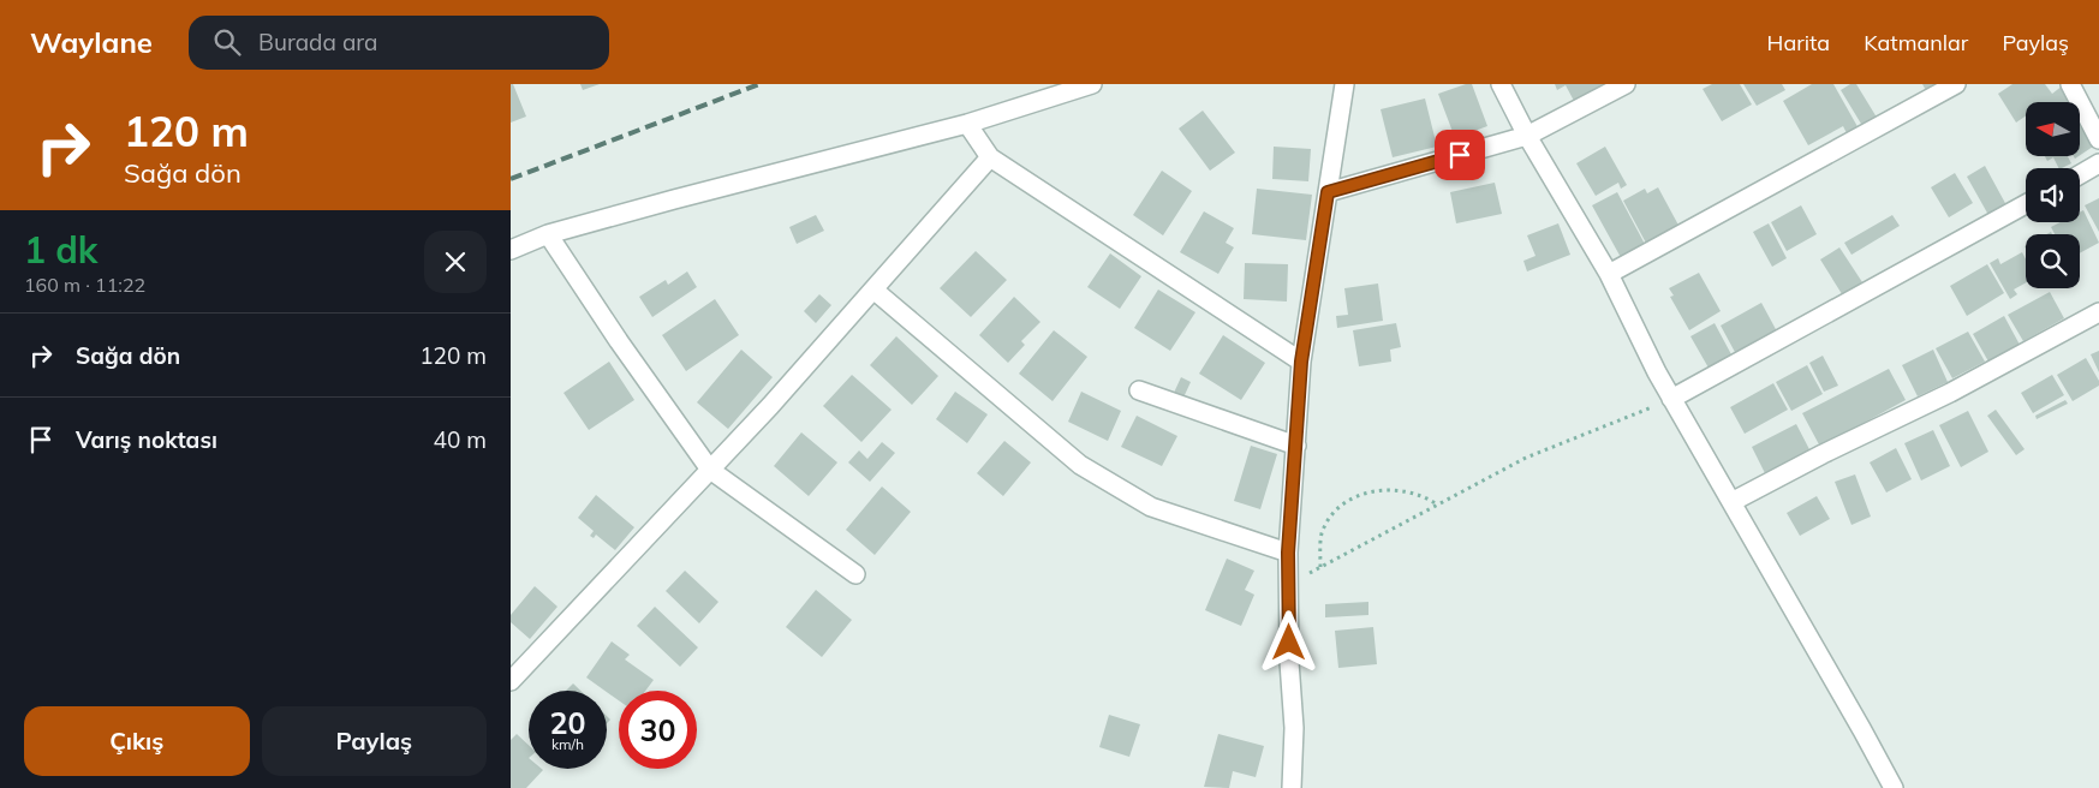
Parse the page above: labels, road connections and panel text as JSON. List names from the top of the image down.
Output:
{
  "north": "left",
  "page": {
    "header": "Waylane",
    "search": "Burada ara",
    "nav": ["Harita", "Katmanlar", "Paylaş"],
    "turn": ["120 m", "Sağa dön"],
    "heading": ["1 dk", "160 m · 11:22"],
    "list": [
      {
        "name": "Sağa dön",
        "value": "120 m"
      },
      {
        "name": "Varış noktası",
        "value": "40 m"
      }
    ],
    "speed": "20 km/h",
    "limit": "30",
    "buttons": ["Çıkış", "Paylaş"]
  }
}
